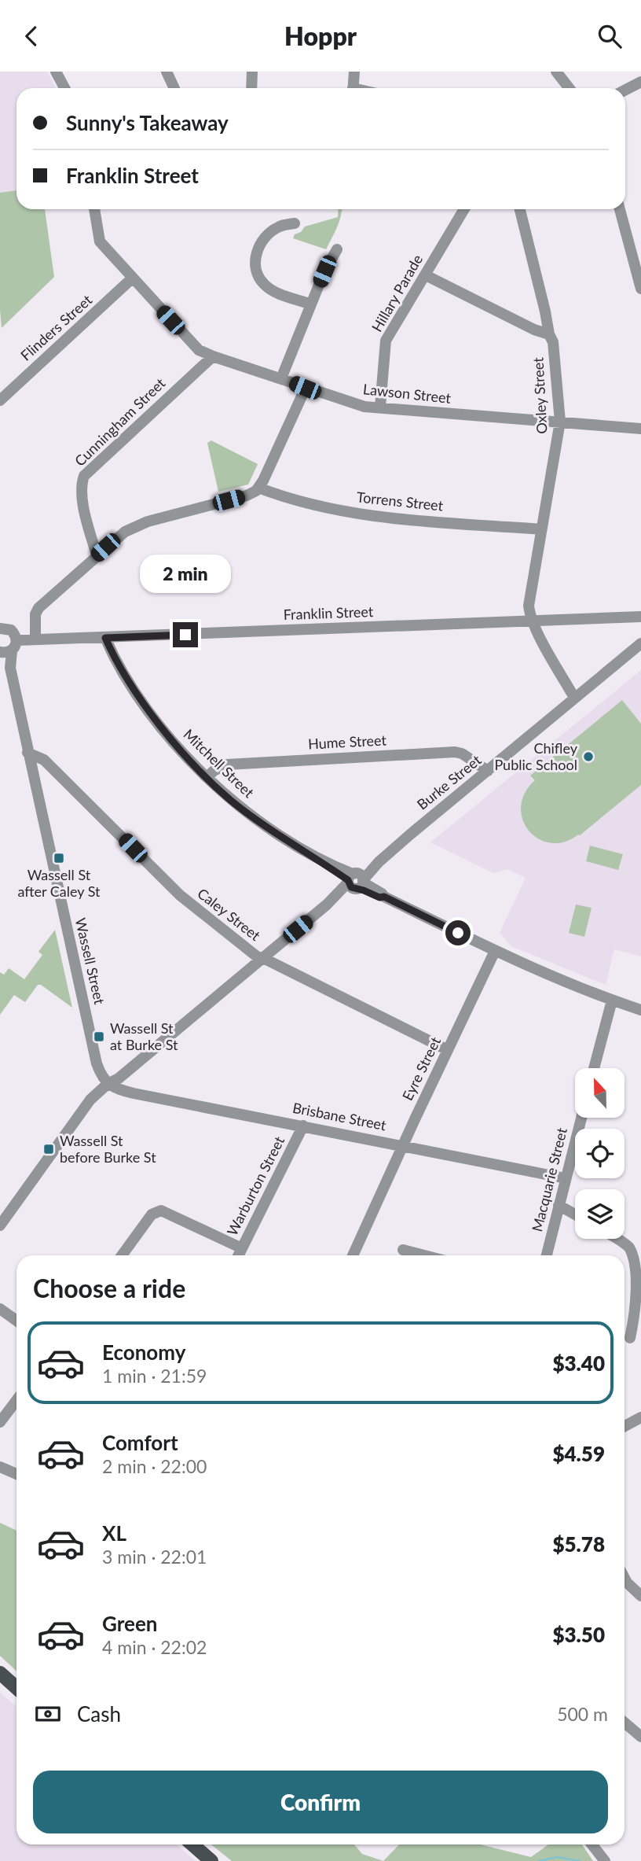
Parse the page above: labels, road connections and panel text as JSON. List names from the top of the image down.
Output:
{
  "streets": {
    "street": [
      "Hillary Parade",
      "Flinders Street",
      "Lawson Street",
      "Oxley Street",
      "Cunningham Street",
      "Torrens Street",
      "Franklin Street",
      "Hume Street",
      "Mitchell Street",
      "Burke Street",
      "Caley Street",
      "Wassell Street",
      "Eyre Street",
      "Brisbane Street",
      "Macquarie Street",
      "Warburton Street"
    ]
  },
  "crossings": [
    ["Hillary Parade", "Lawson Street"],
    ["Flinders Street", "Lawson Street"],
    ["Lawson Street", "Oxley Street"],
    ["Lawson Street", "Cunningham Street"],
    ["Oxley Street", "Torrens Street"],
    ["Oxley Street", "Franklin Street"],
    ["Franklin Street", "Mitchell Street"],
    ["Hume Street", "Mitchell Street"],
    ["Hume Street", "Burke Street"],
    ["Mitchell Street", "Burke Street"],
    ["Mitchell Street", "Eyre Street"],
    ["Burke Street", "Caley Street"],
    ["Burke Street", "Wassell Street"],
    ["Burke Street", "Brisbane Street"],
    ["Caley Street", "Wassell Street"],
    ["Caley Street", "Eyre Street"],
    ["Wassell Street", "Brisbane Street"],
    ["Eyre Street", "Brisbane Street"],
    ["Brisbane Street", "Macquarie Street"],
    ["Brisbane Street", "Warburton Street"]
  ],
  "places": {
    "other": ["Chifley Public School"],
    "transit": ["Wassell St after Caley St", "Wassell St at Burke St", "Wassell St before Burke St"]
  },
  "north": "top",
  "page": {
    "header": "Hoppr",
    "banner": ["Sunny's Takeaway", "Franklin Street"],
    "bubble": "2 min",
    "heading": "Choose a ride",
    "list": [
      {
        "name": "Economy",
        "note": "1 min · 21:59",
        "value": "$3.40"
      },
      {
        "name": "Comfort",
        "note": "2 min · 22:00",
        "value": "$4.59"
      },
      {
        "name": "XL",
        "note": "3 min · 22:01",
        "value": "$5.78"
      },
      {
        "name": "Green",
        "note": "4 min · 22:02",
        "value": "$3.50"
      }
    ],
    "pay": ["Cash", "500 m"],
    "buttons": "Confirm"
  }
}
